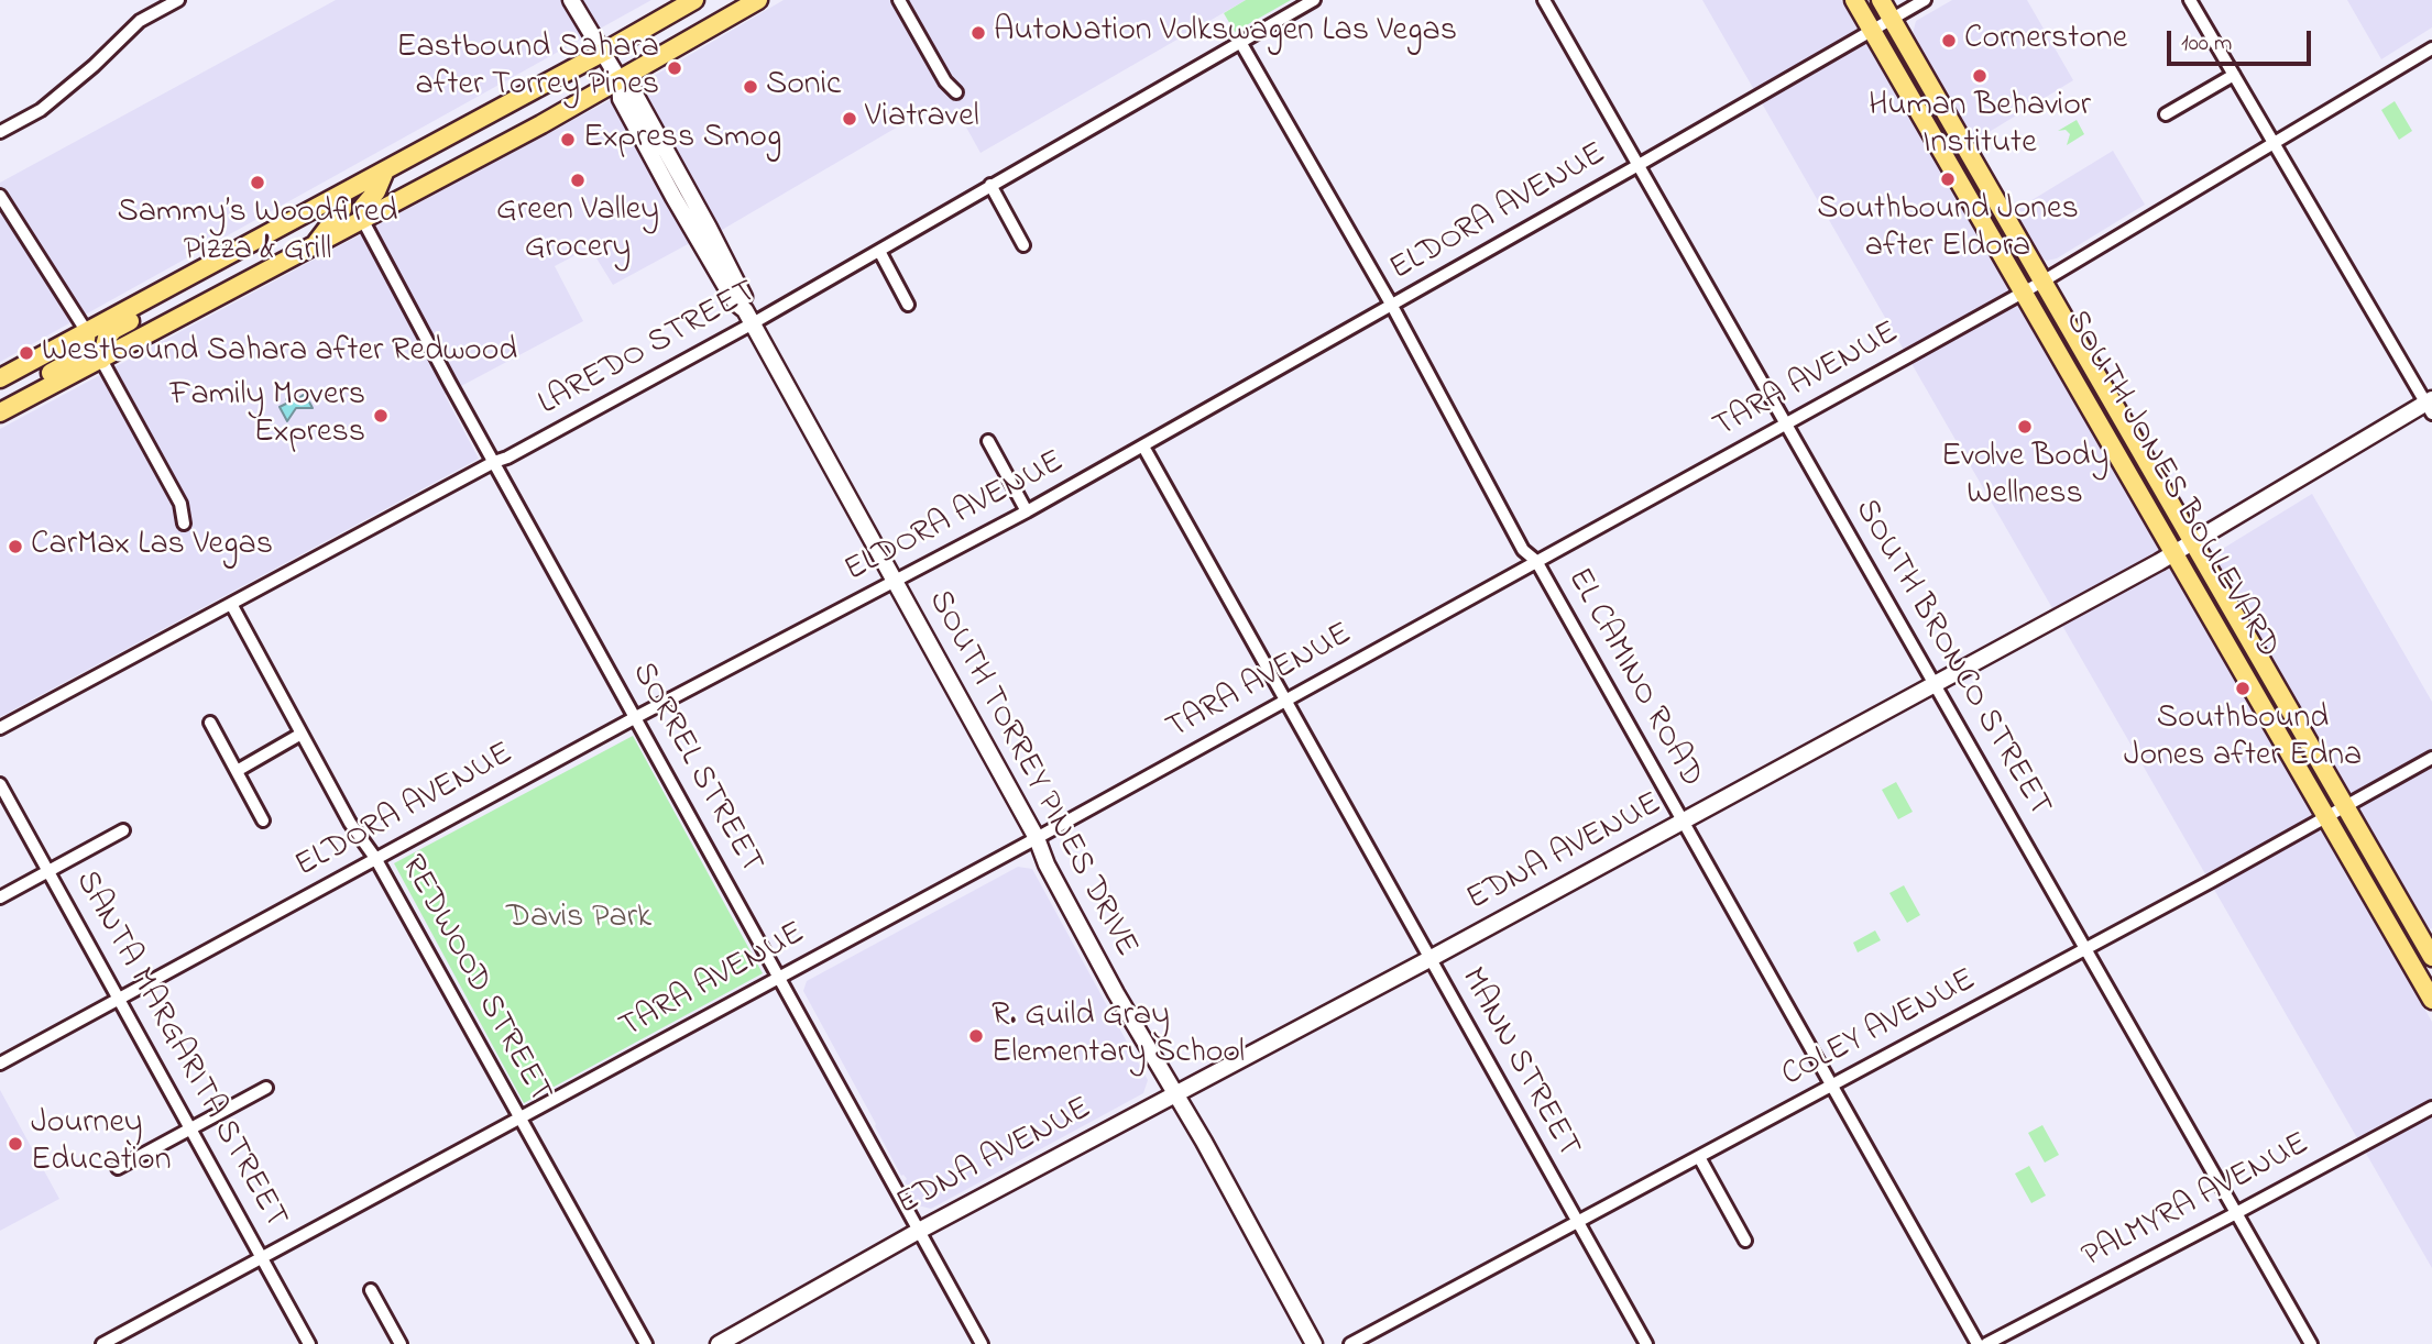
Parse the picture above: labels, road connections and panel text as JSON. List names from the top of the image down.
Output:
{
  "streets": {
    "main road": ["SOUTH JONES BOULEVARD"],
    "street": [
      "ELDORA AVENUE",
      "LAREDO STREET",
      "TARA AVENUE",
      "SOUTH BRONCO STREET",
      "EL CAMINO ROAD",
      "SORREL STREET",
      "SOUTH TORREY PINES DRIVE",
      "EDNA AVENUE",
      "REDWOOD STREET",
      "COLEY AVENUE",
      "SANTA MARGARITA STREET",
      "MANN STREET",
      "PALMYRA AVENUE"
    ]
  },
  "crossings": [
    ["ELDORA AVENUE", "SOUTH JONES BOULEVARD"],
    ["ELDORA AVENUE", "SOUTH BRONCO STREET"],
    ["ELDORA AVENUE", "EL CAMINO ROAD"],
    ["ELDORA AVENUE", "SORREL STREET"],
    ["ELDORA AVENUE", "SOUTH TORREY PINES DRIVE"],
    ["ELDORA AVENUE", "REDWOOD STREET"],
    ["ELDORA AVENUE", "SANTA MARGARITA STREET"],
    ["ELDORA AVENUE", "MANN STREET"],
    ["LAREDO STREET", "EL CAMINO ROAD"],
    ["LAREDO STREET", "SORREL STREET"],
    ["LAREDO STREET", "SOUTH TORREY PINES DRIVE"],
    ["LAREDO STREET", "REDWOOD STREET"],
    ["TARA AVENUE", "SOUTH JONES BOULEVARD"],
    ["TARA AVENUE", "SOUTH BRONCO STREET"],
    ["TARA AVENUE", "EL CAMINO ROAD"],
    ["TARA AVENUE", "SORREL STREET"],
    ["TARA AVENUE", "SOUTH TORREY PINES DRIVE"],
    ["TARA AVENUE", "REDWOOD STREET"],
    ["TARA AVENUE", "SANTA MARGARITA STREET"],
    ["TARA AVENUE", "MANN STREET"],
    ["SOUTH JONES BOULEVARD", "EDNA AVENUE"],
    ["SOUTH JONES BOULEVARD", "COLEY AVENUE"],
    ["SOUTH BRONCO STREET", "EDNA AVENUE"],
    ["SOUTH BRONCO STREET", "COLEY AVENUE"],
    ["SOUTH BRONCO STREET", "PALMYRA AVENUE"],
    ["EL CAMINO ROAD", "EDNA AVENUE"],
    ["EL CAMINO ROAD", "COLEY AVENUE"],
    ["SORREL STREET", "EDNA AVENUE"],
    ["SOUTH TORREY PINES DRIVE", "EDNA AVENUE"],
    ["EDNA AVENUE", "MANN STREET"],
    ["COLEY AVENUE", "MANN STREET"]
  ],
  "parks": ["Davis Park"],
  "places": [
    "AutoNation Volkswagen Las Vegas",
    "Cornerstone",
    "Eastbound Sahara after Torrey Pines",
    "Human Behavior Institute",
    "Sonic",
    "Viatravel",
    "Express Smog",
    "Southbound Jones after Eldora",
    "Green Valley Grocery",
    "Sammy’s Woodfired Pizza & Grill",
    "Westbound Sahara after Redwood",
    "Family Movers Express",
    "Evolve Body Wellness",
    "CarMax Las Vegas",
    "Southbound Jones after Edna",
    "R. Guild Gray Elementary School",
    "Journey Education"
  ],
  "scale_bar": "100 m"
}
